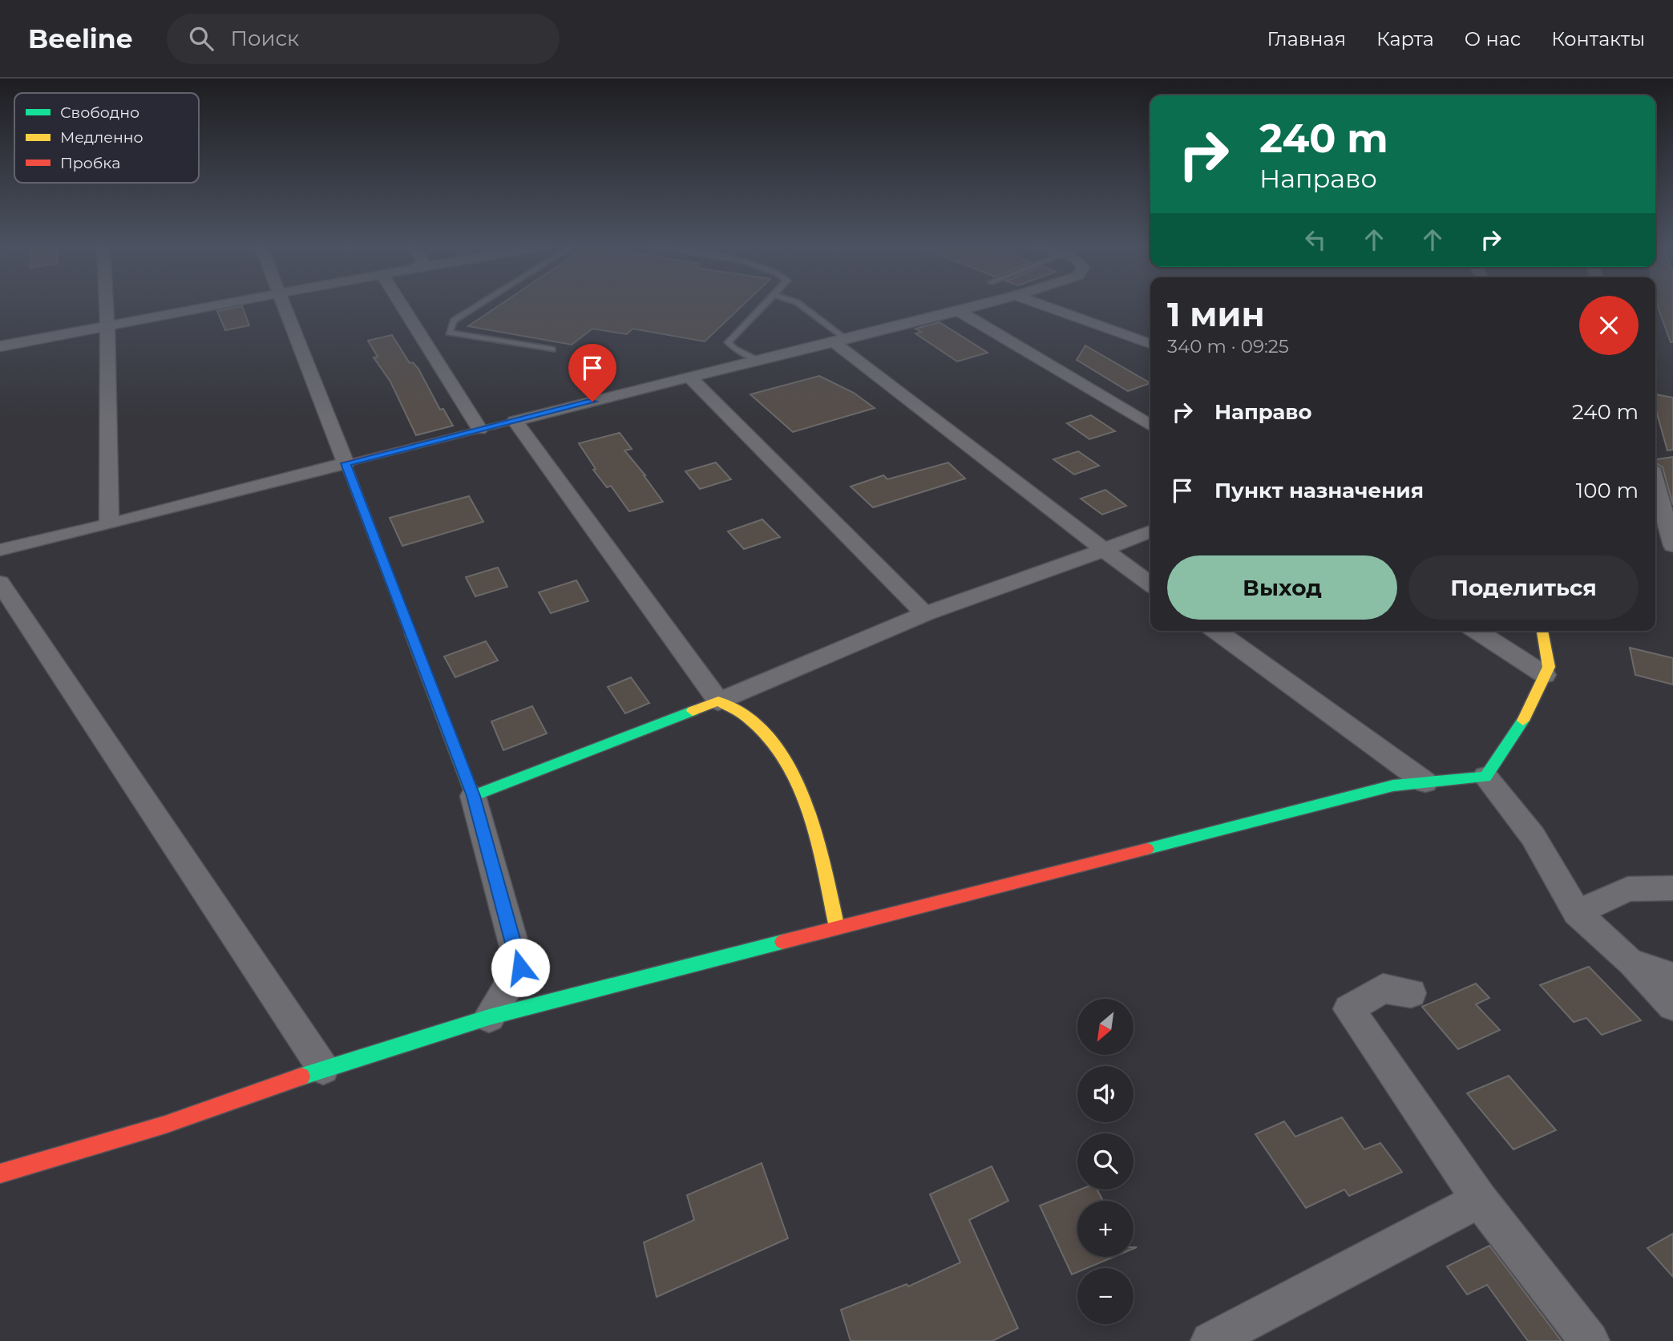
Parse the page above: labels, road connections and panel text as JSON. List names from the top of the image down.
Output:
{
  "legend": ["Свободно", "Медленно", "Пробка"],
  "north": "bottom left",
  "page": {
    "header": "Beeline",
    "search": "Поиск",
    "nav": [
      "Главная",
      "Карта",
      "О нас",
      "Контакты"
    ],
    "turn": ["240 m", "Направо"],
    "heading": ["1 мин", "340 m · 09:25"],
    "list": [
      {
        "name": "Направо",
        "value": "240 m"
      },
      {
        "name": "Пункт назначения",
        "value": "100 m"
      }
    ],
    "buttons": ["Выход", "Поделиться"],
    "map_buttons": ["+", "−"]
  }
}
